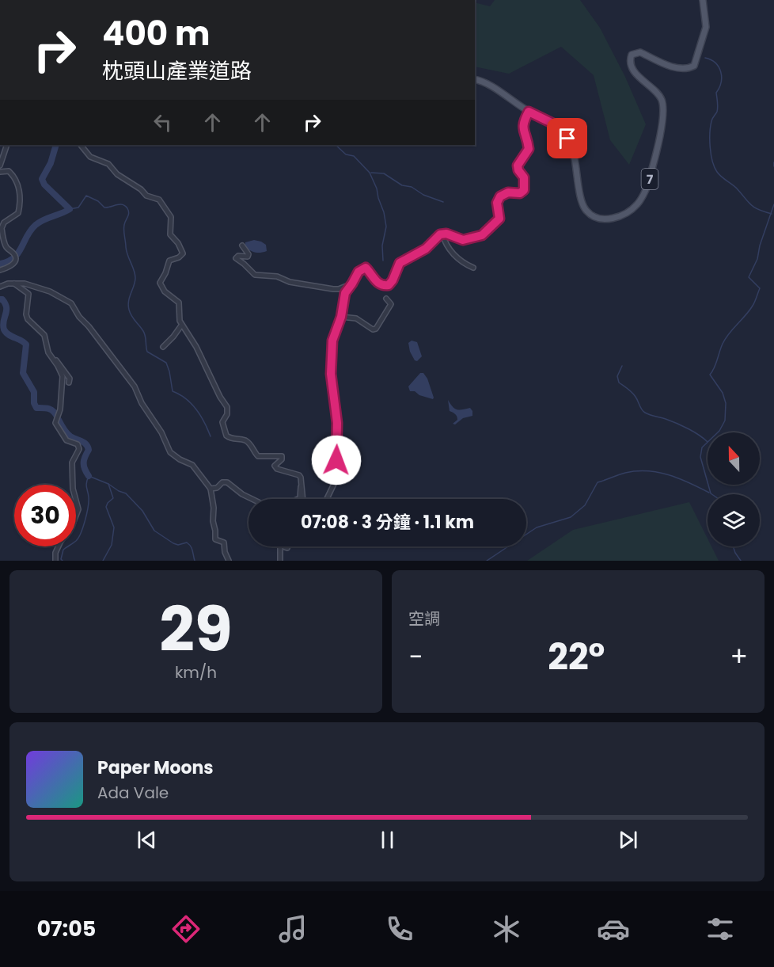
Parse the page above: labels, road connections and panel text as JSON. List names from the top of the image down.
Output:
{
  "streets": {
    "main road": ["7"]
  },
  "north": "top",
  "page": {
    "turn": ["400 m", "枕頭山產業道路"],
    "limit": "30",
    "trip": "07:08 · 3 分鐘 · 1.1 km",
    "tile": [
      ["29", "km/h"],
      "空調"
    ],
    "heat": ["−", "22°", "+"],
    "song": ["Paper Moons", "Ada Vale"],
    "tabs": "07:05"
  }
}
